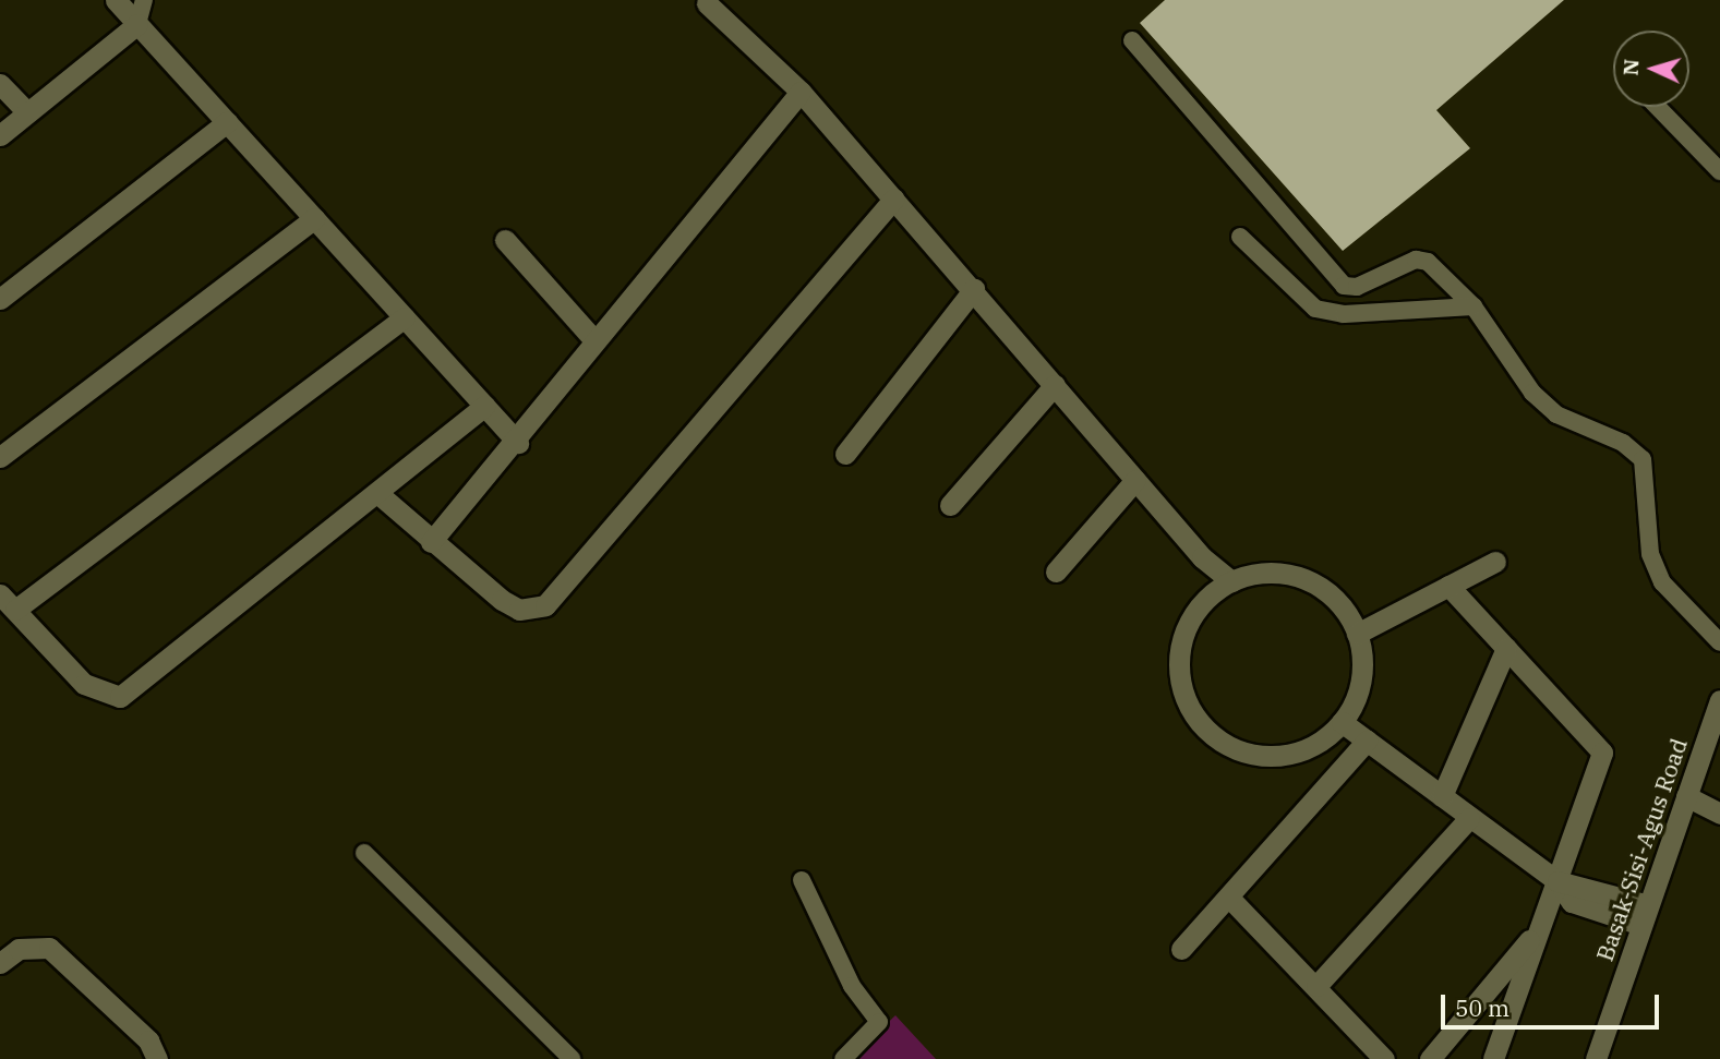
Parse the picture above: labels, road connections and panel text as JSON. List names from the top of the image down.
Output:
{
  "streets": {
    "street": ["Basak-Sisi-Agus Road"]
  },
  "scale_bar": "50 m",
  "north": "left"
}
